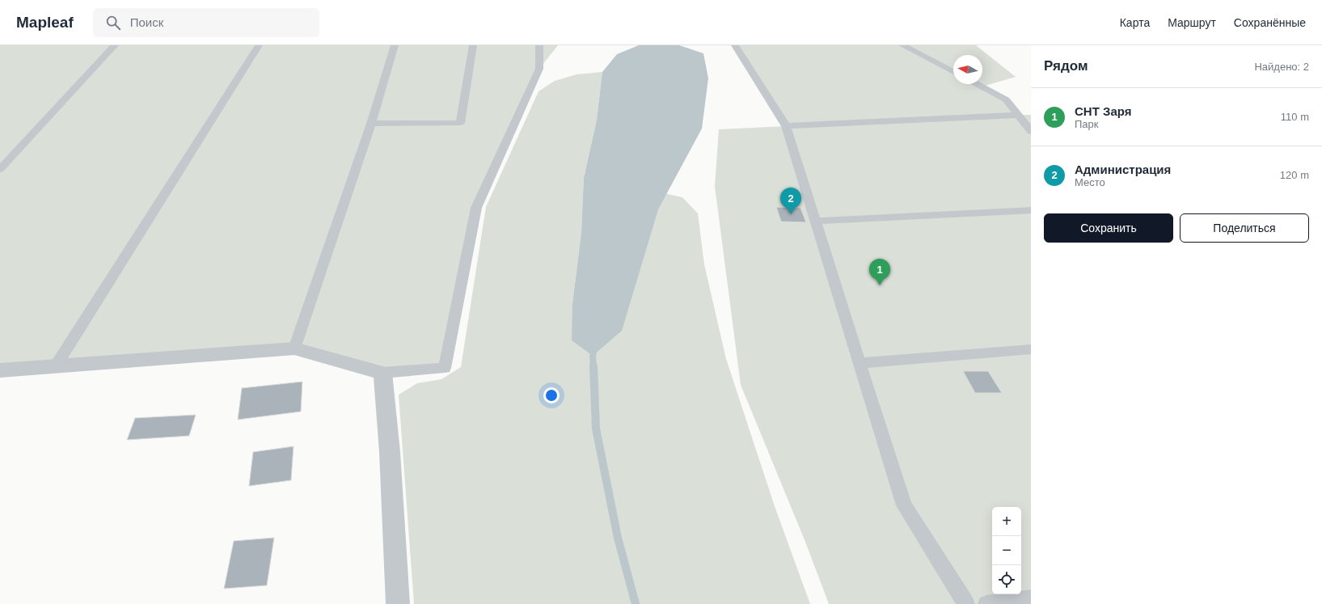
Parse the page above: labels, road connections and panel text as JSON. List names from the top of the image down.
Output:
{
  "north": "left",
  "page": {
    "header": "Mapleaf",
    "search": "Поиск",
    "nav": ["Карта", "Маршрут", "Сохранённые"],
    "heading": ["Рядом", "Найдено: 2"],
    "list": [
      {
        "mark": "1",
        "name": "СНТ Заря",
        "note": "Парк",
        "value": "110 m"
      },
      {
        "mark": "2",
        "name": "Администрация",
        "note": "Место",
        "value": "120 m"
      }
    ],
    "pins": ["2", "1"],
    "buttons": ["Сохранить", "Поделиться"],
    "map_buttons": ["+", "−"]
  }
}
